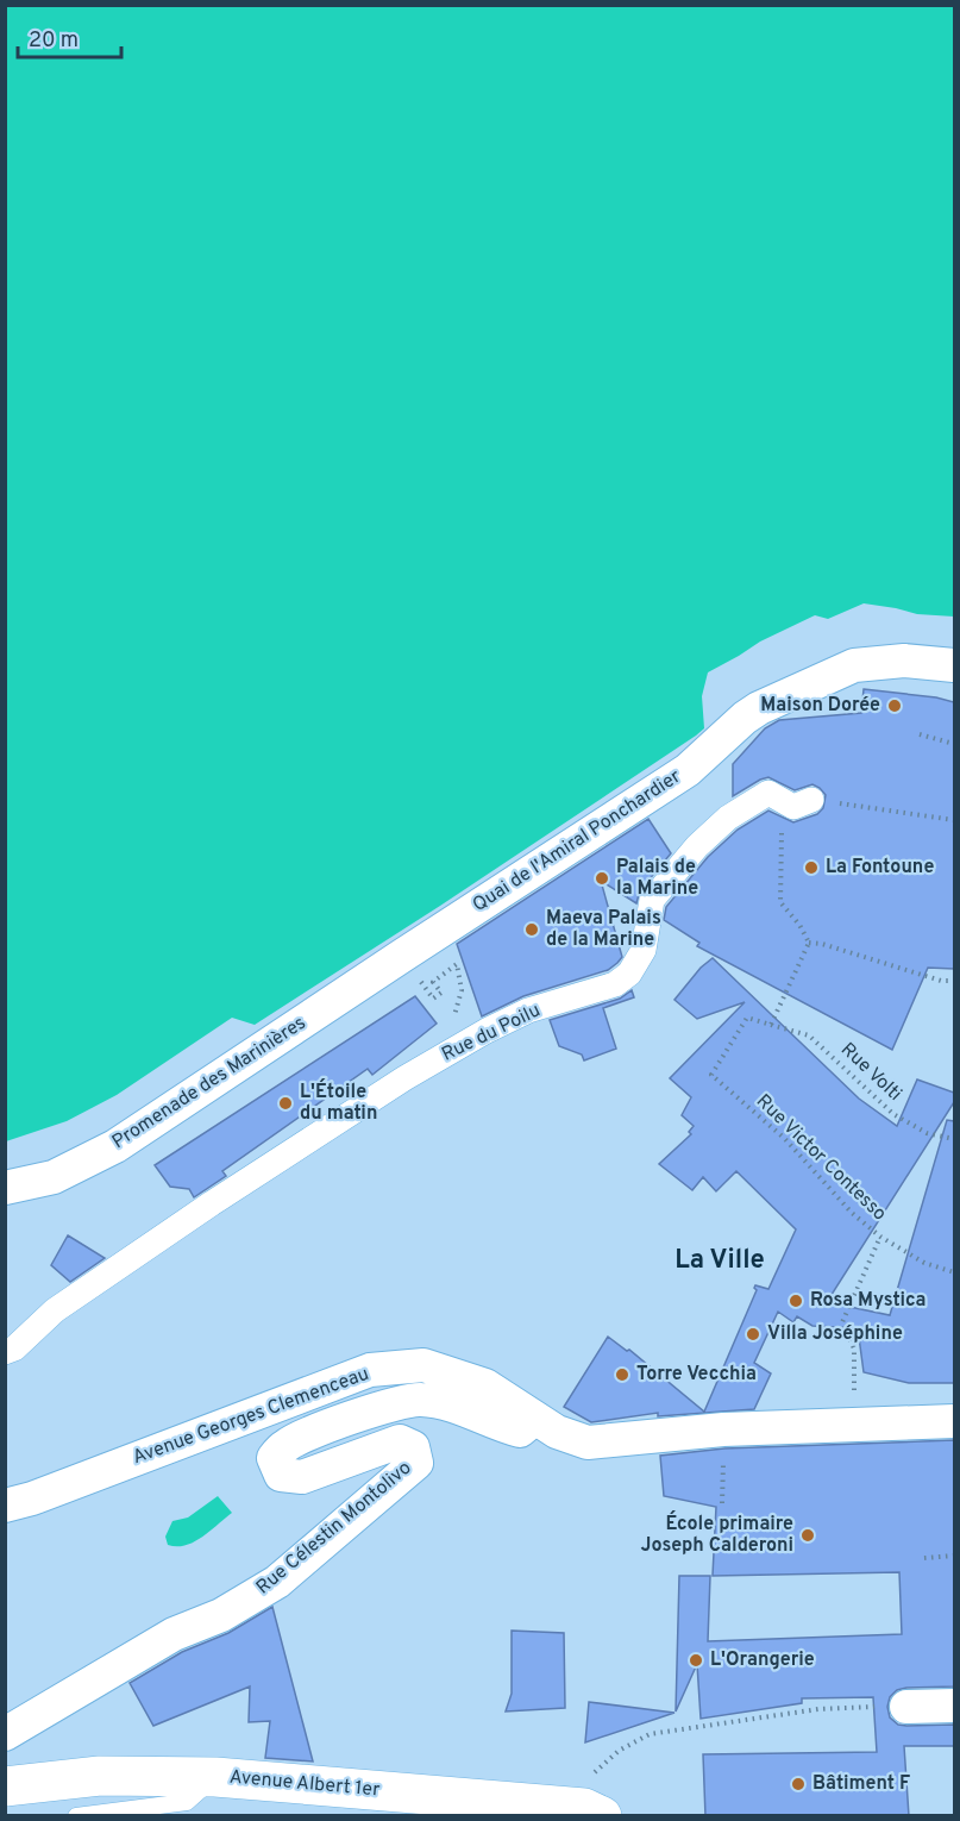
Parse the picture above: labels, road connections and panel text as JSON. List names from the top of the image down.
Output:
{
  "streets": {
    "main road": ["Avenue Albert 1er"],
    "street": [
      "Quai de l'Amiral Ponchardier",
      "Rue du Poilu",
      "Promenade des Marinières",
      "Avenue Georges Clemenceau",
      "Rue Célestin Montolivo"
    ],
    "path": ["Rue Volti", "Rue Victor Contesso"]
  },
  "crossings": [
    ["Quai de l'Amiral Ponchardier", "Promenade des Marinières"],
    ["Rue Volti", "Rue Victor Contesso"],
    ["Avenue Georges Clemenceau", "Rue Célestin Montolivo"]
  ],
  "districts": ["La Ville"],
  "places": [
    "Maison Dorée",
    "La Fontoune",
    "Palais de la Marine",
    "Maeva Palais de la Marine",
    "L'Étoile du matin",
    "Rosa Mystica",
    "Villa Joséphine",
    "Torre Vecchia",
    "École primaire Joseph Calderoni",
    "L'Orangerie",
    "Bâtiment F"
  ],
  "scale_bar": "20 m"
}
